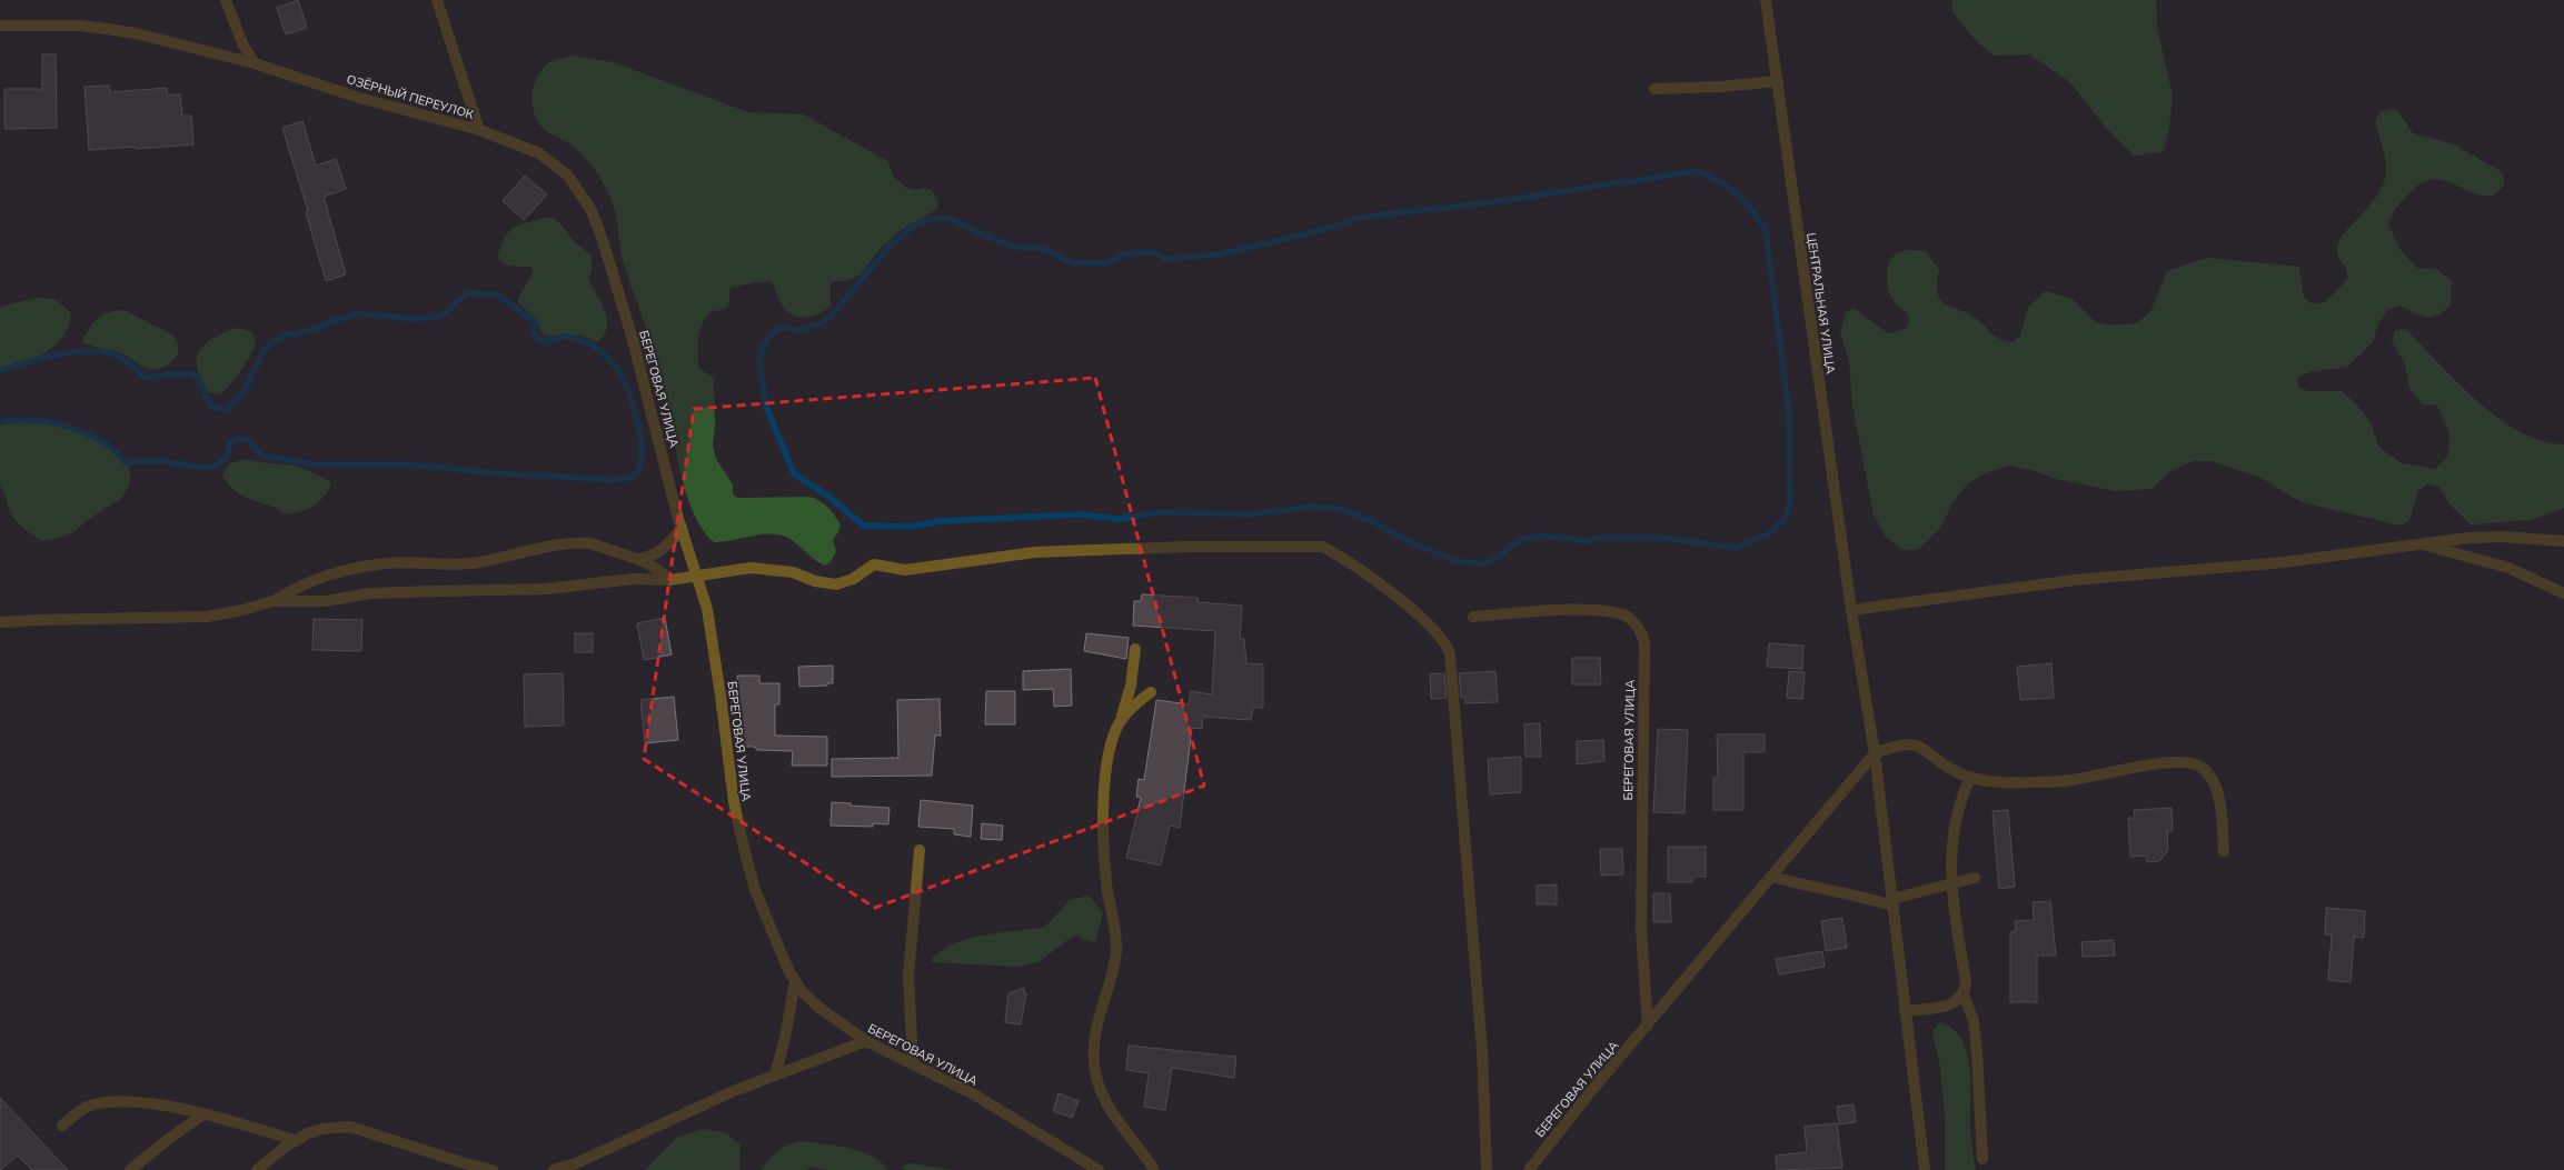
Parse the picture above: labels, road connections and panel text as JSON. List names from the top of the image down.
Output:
{
  "streets": {
    "street": ["ОЗЁРНЫЙ ПЕРЕУЛОК", "ЦЕНТРАЛЬНАЯ УЛИЦА", "БЕРЕГОВАЯ УЛИЦА"]
  },
  "crossings": [
    ["ОЗЁРНЫЙ ПЕРЕУЛОК", "БЕРЕГОВАЯ УЛИЦА"],
    ["ЦЕНТРАЛЬНАЯ УЛИЦА", "БЕРЕГОВАЯ УЛИЦА"]
  ]
}
